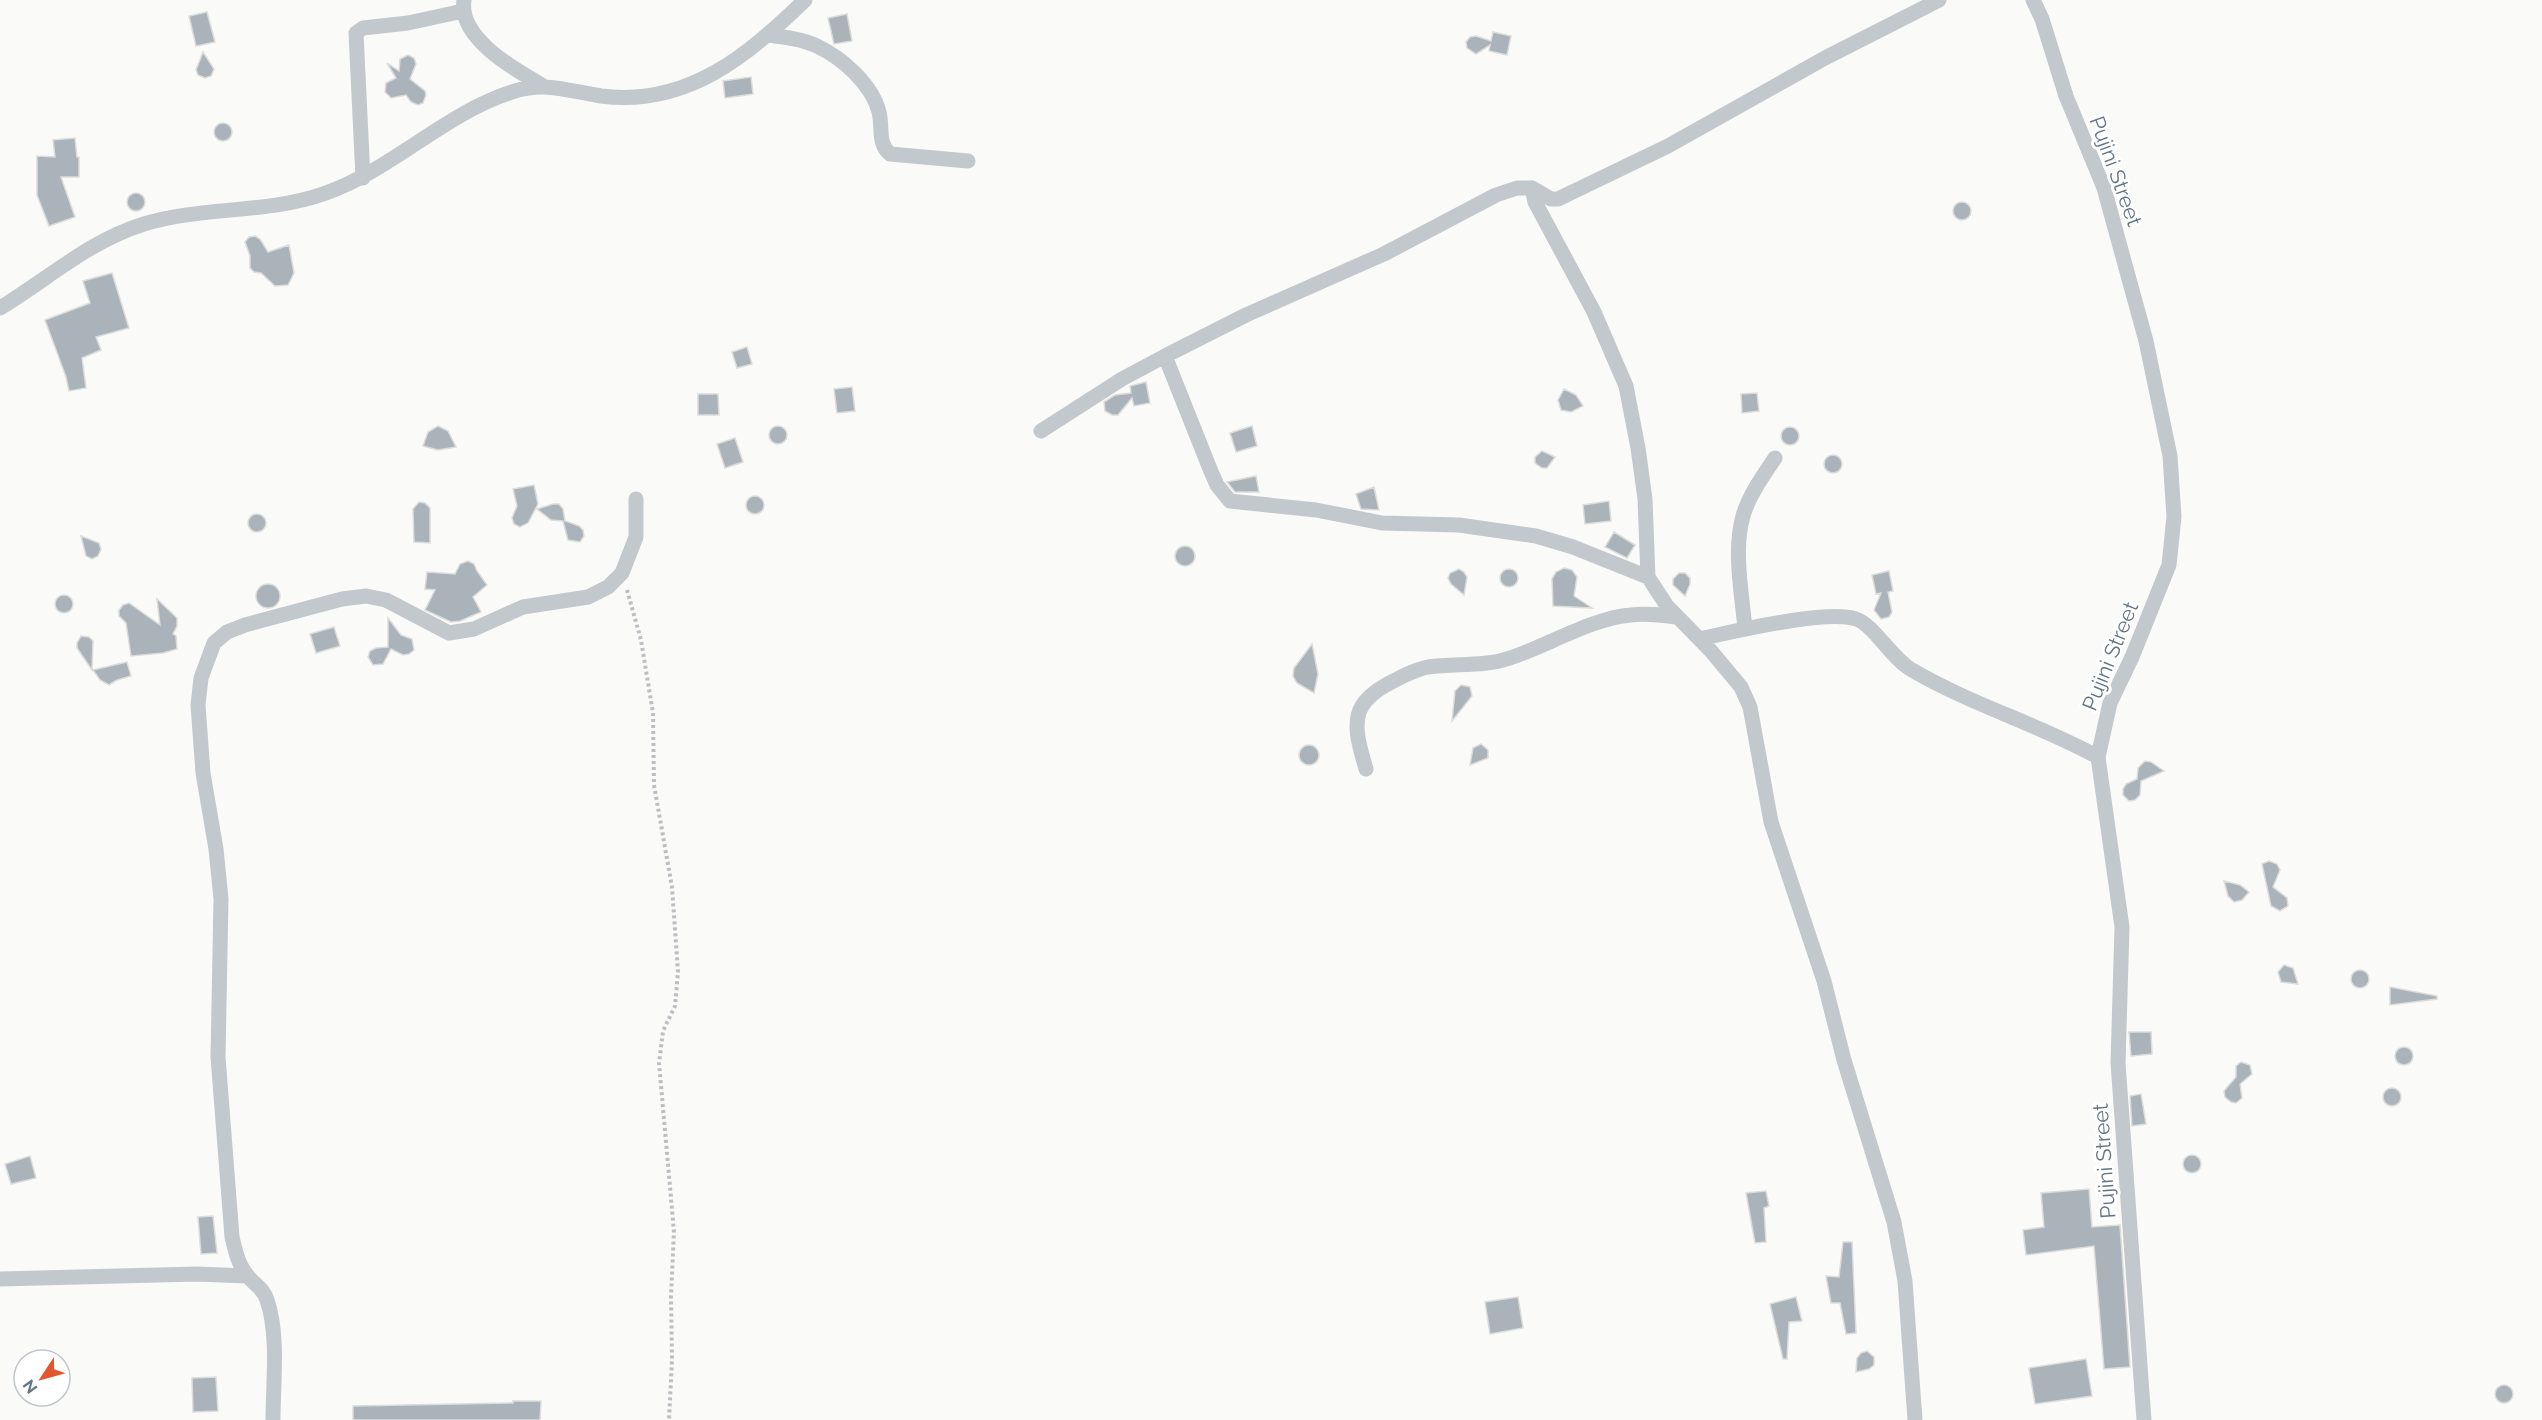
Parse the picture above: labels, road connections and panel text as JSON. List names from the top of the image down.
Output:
{
  "streets": {
    "street": ["Pujini Street"]
  },
  "north": "bottom left"
}
